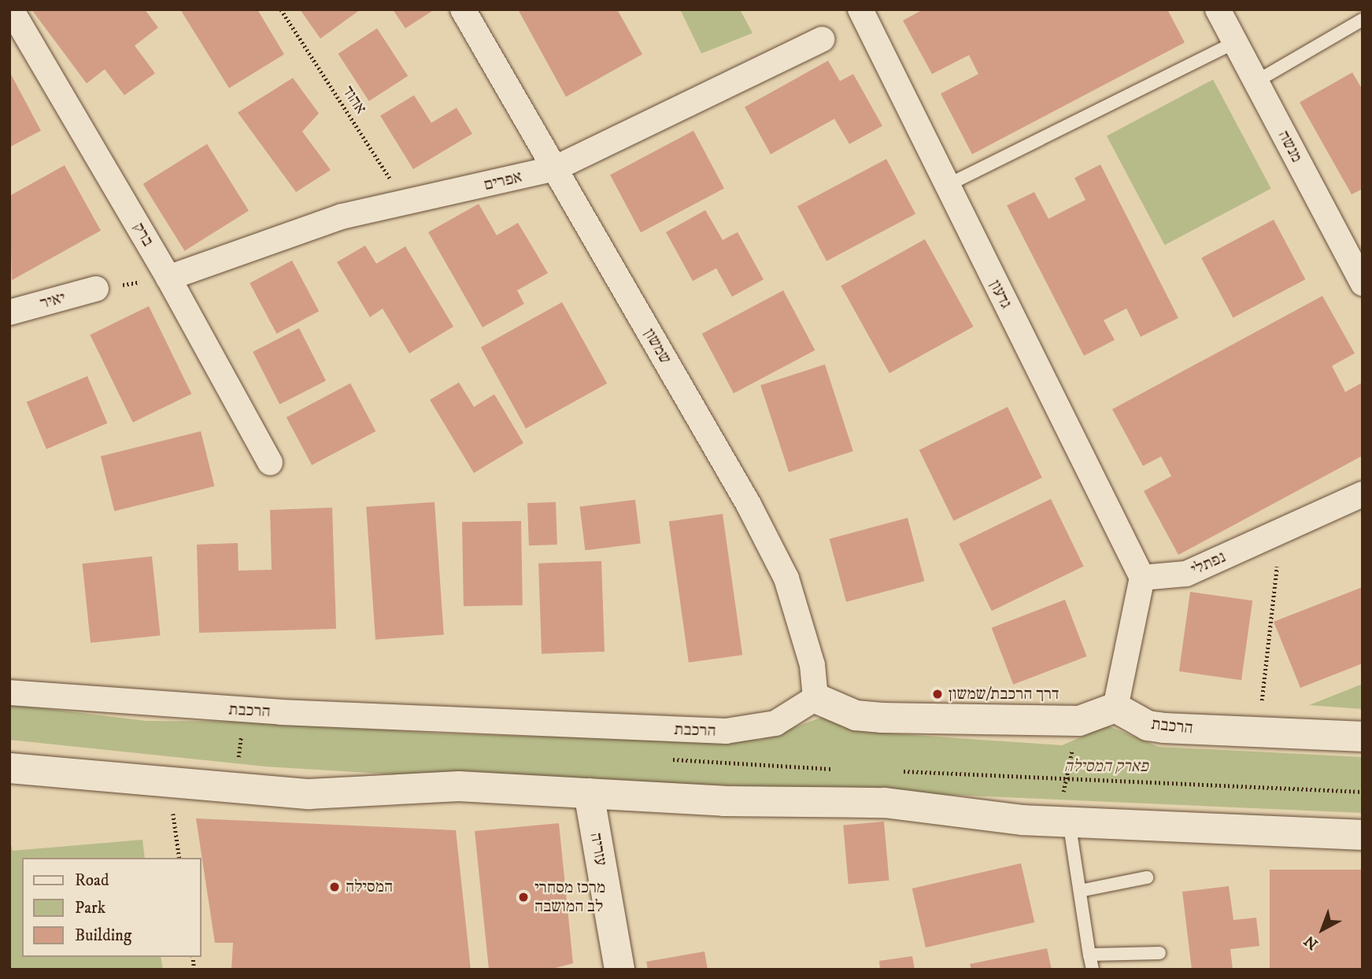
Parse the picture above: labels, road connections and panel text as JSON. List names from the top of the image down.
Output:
{
  "streets": {
    "street": [
      "מנשה",
      "אפרים",
      "ברק",
      "גדעון",
      "יאיר",
      "שמשון",
      "נפתלי",
      "הרכבת",
      "עזריה"
    ],
    "path": ["אהוד"]
  },
  "crossings": [
    ["אהוד", "אפרים"],
    ["אפרים", "ברק"],
    ["אפרים", "שמשון"],
    ["גדעון", "נפתלי"],
    ["שמשון", "הרכבת"]
  ],
  "parks": ["פארק המסילה"],
  "places": ["דרך הרכבת/שמשון", "המסילה", "מרכז מסחרי לב המושבה"],
  "legend": ["Road", "Park", "Building"],
  "north": "bottom left"
}
